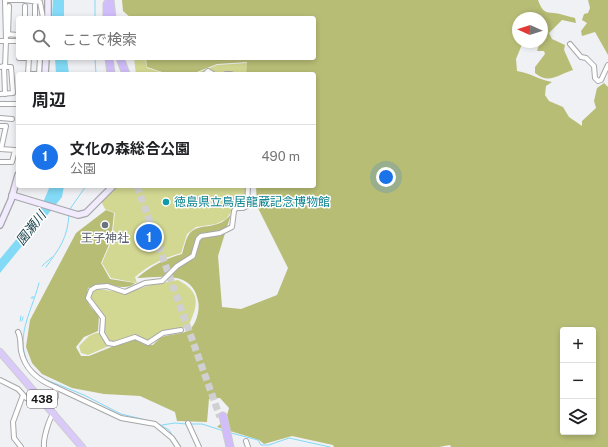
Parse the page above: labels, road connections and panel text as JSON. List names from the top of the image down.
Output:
{
  "streets": {
    "highway": ["438"]
  },
  "water": ["園瀬川"],
  "places": ["徳島県立鳥居龍蔵記念博物館", "王子神社"],
  "north": "left",
  "page": {
    "search": "ここで検索",
    "heading": "周辺",
    "list": [
      {
        "mark": "1",
        "name": "文化の森総合公園",
        "note": "公園",
        "value": "490 m"
      }
    ],
    "pins": "1",
    "map_buttons": ["+", "−"]
  }
}
